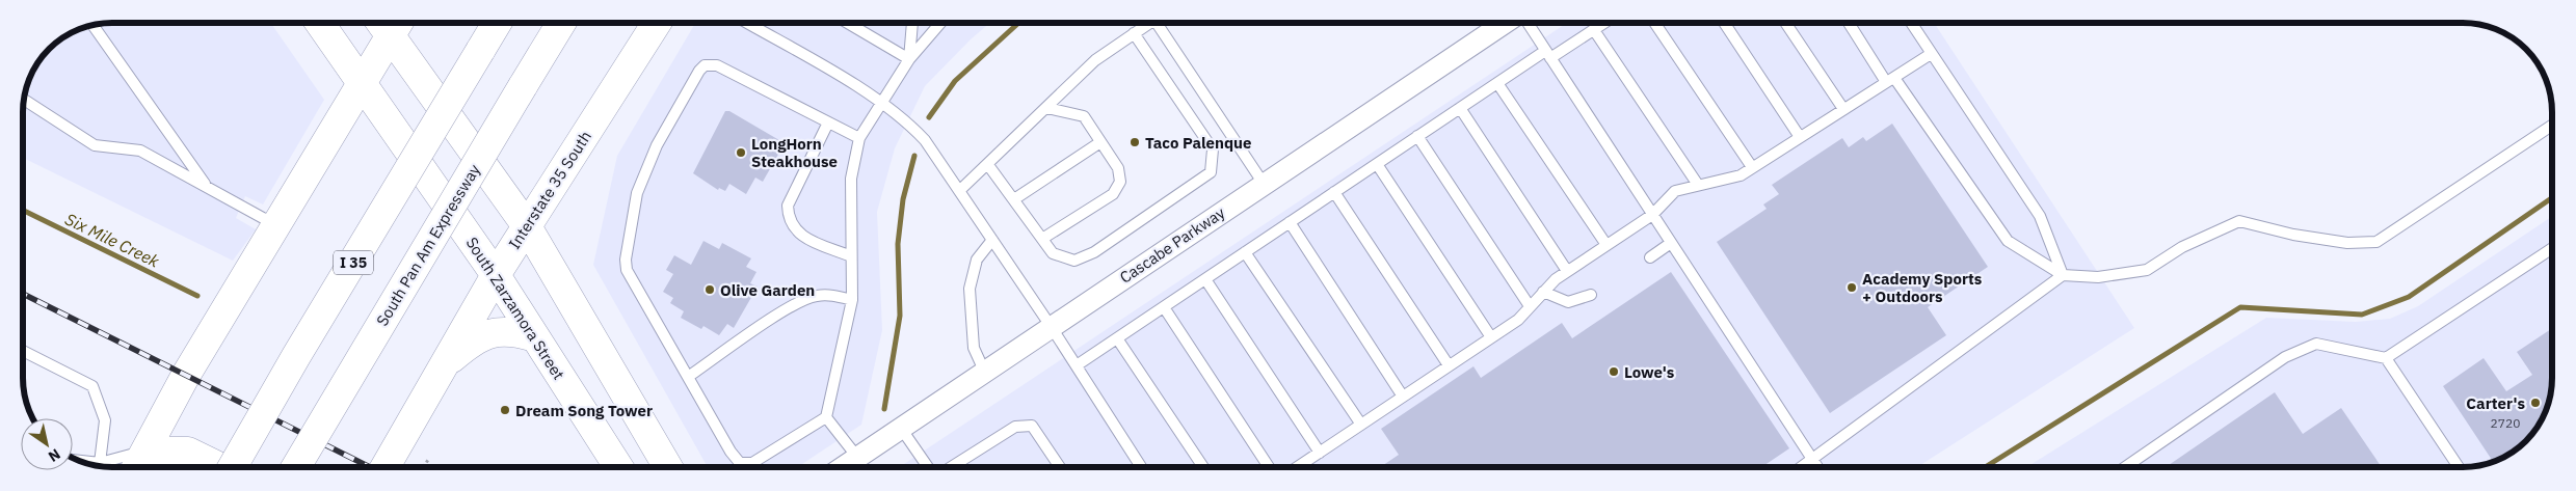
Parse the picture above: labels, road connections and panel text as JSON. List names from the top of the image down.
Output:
{
  "streets": {
    "main road": [
      "Interstate 35 South",
      "South Pan Am Expressway",
      "I 35",
      "South Zarzamora Street"
    ],
    "street": ["Cascabe Parkway"]
  },
  "crossings": [
    ["Interstate 35 South", "South Zarzamora Street"]
  ],
  "water": ["Six Mile Creek"],
  "places": [
    "Taco Palenque",
    "LongHorn Steakhouse",
    "Academy Sports + Outdoors",
    "Olive Garden",
    "Lowe's",
    "Carter's",
    "Dream Song Tower"
  ],
  "house_numbers": ["2720"],
  "north": "bottom right"
}
